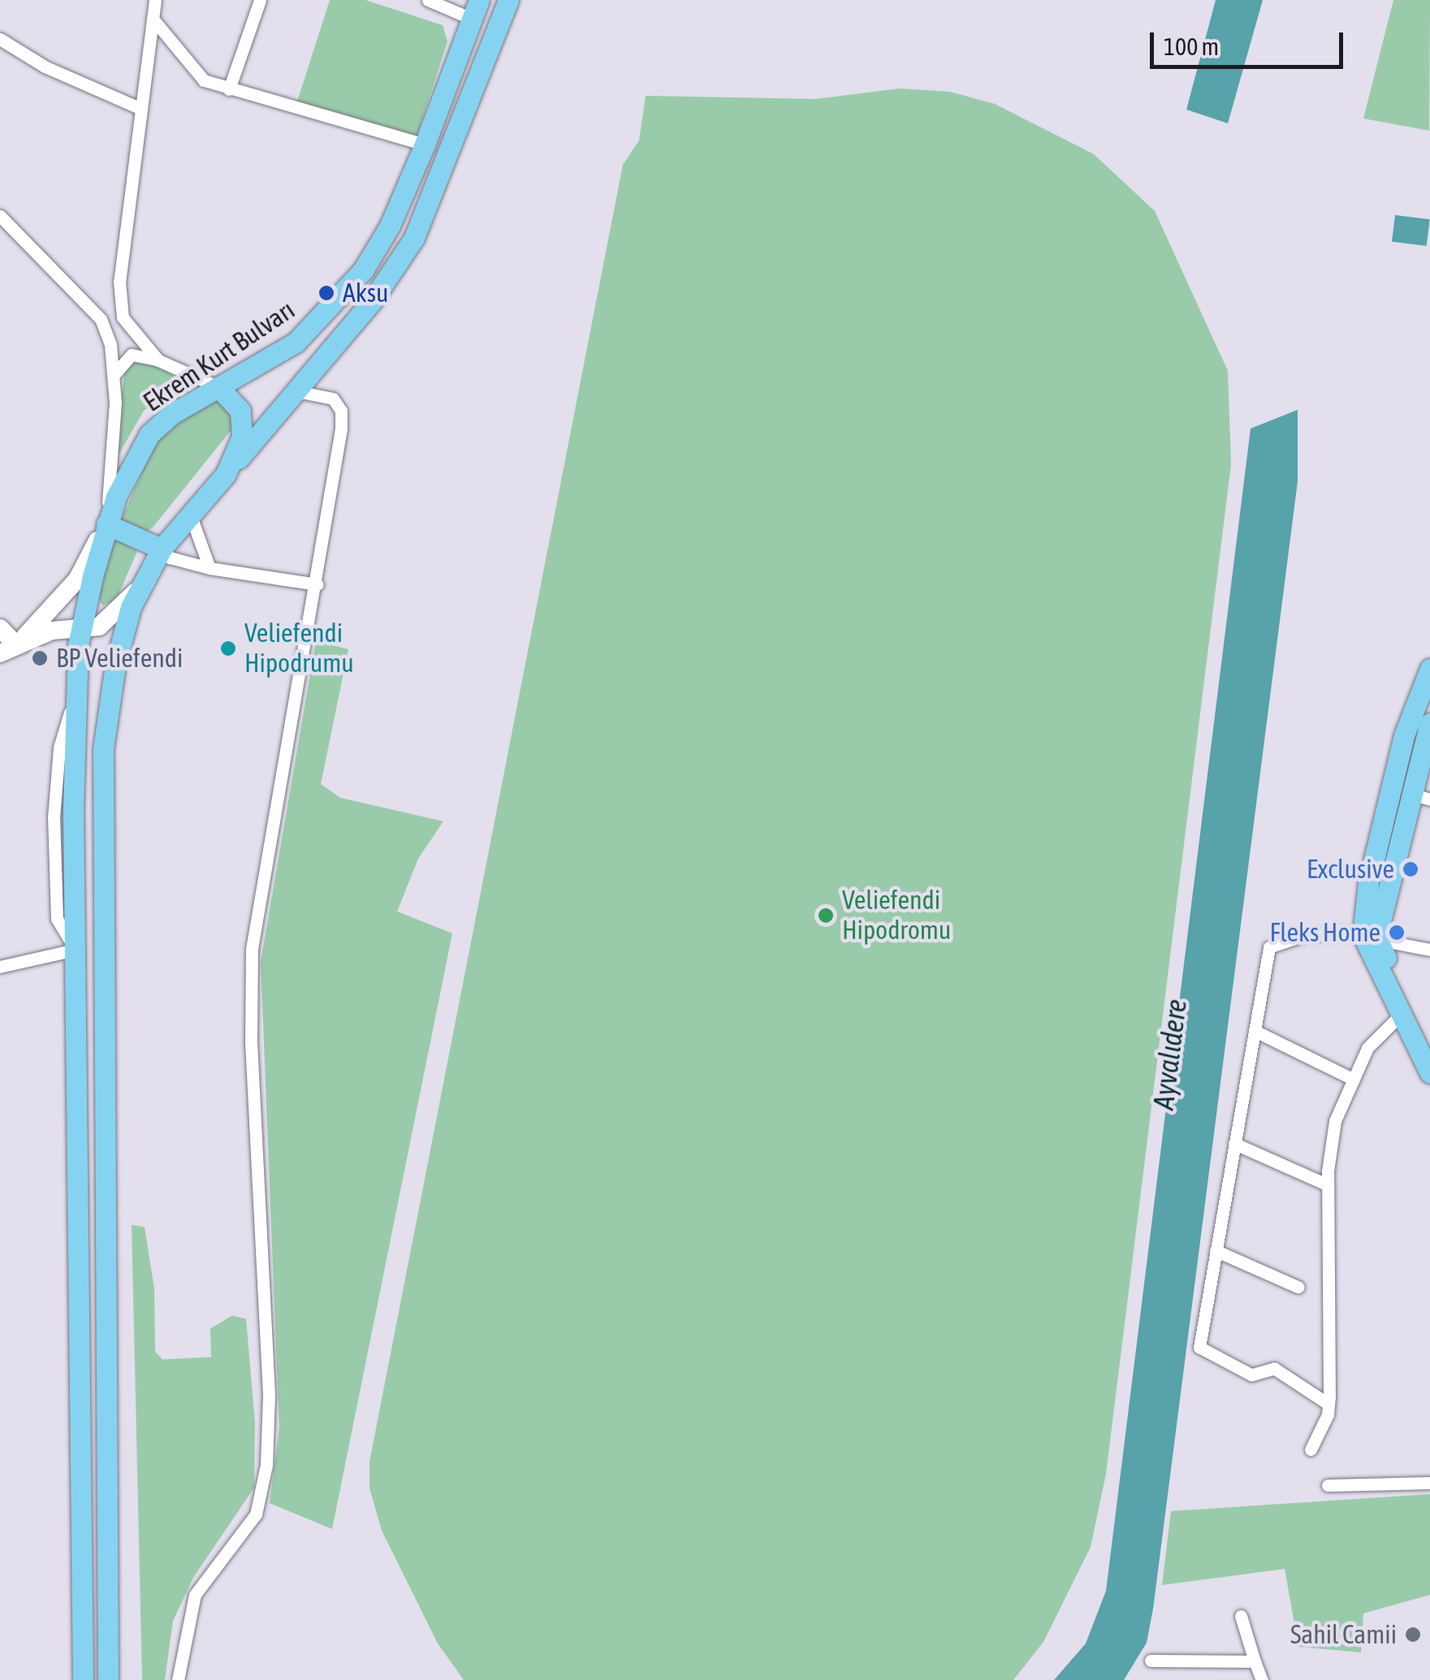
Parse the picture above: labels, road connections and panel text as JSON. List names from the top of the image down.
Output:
{
  "streets": {
    "main road": ["Ekrem Kurt Bulvarı"]
  },
  "water": ["Ayvalıdere"],
  "places": [
    "Aksu",
    "Veliefendi Hipodrumu",
    "BP Veliefendi",
    "Exclusive",
    "Veliefendi Hipodromu",
    "Fleks Home",
    "Sahil Camii"
  ],
  "scale_bar": "100 m"
}
